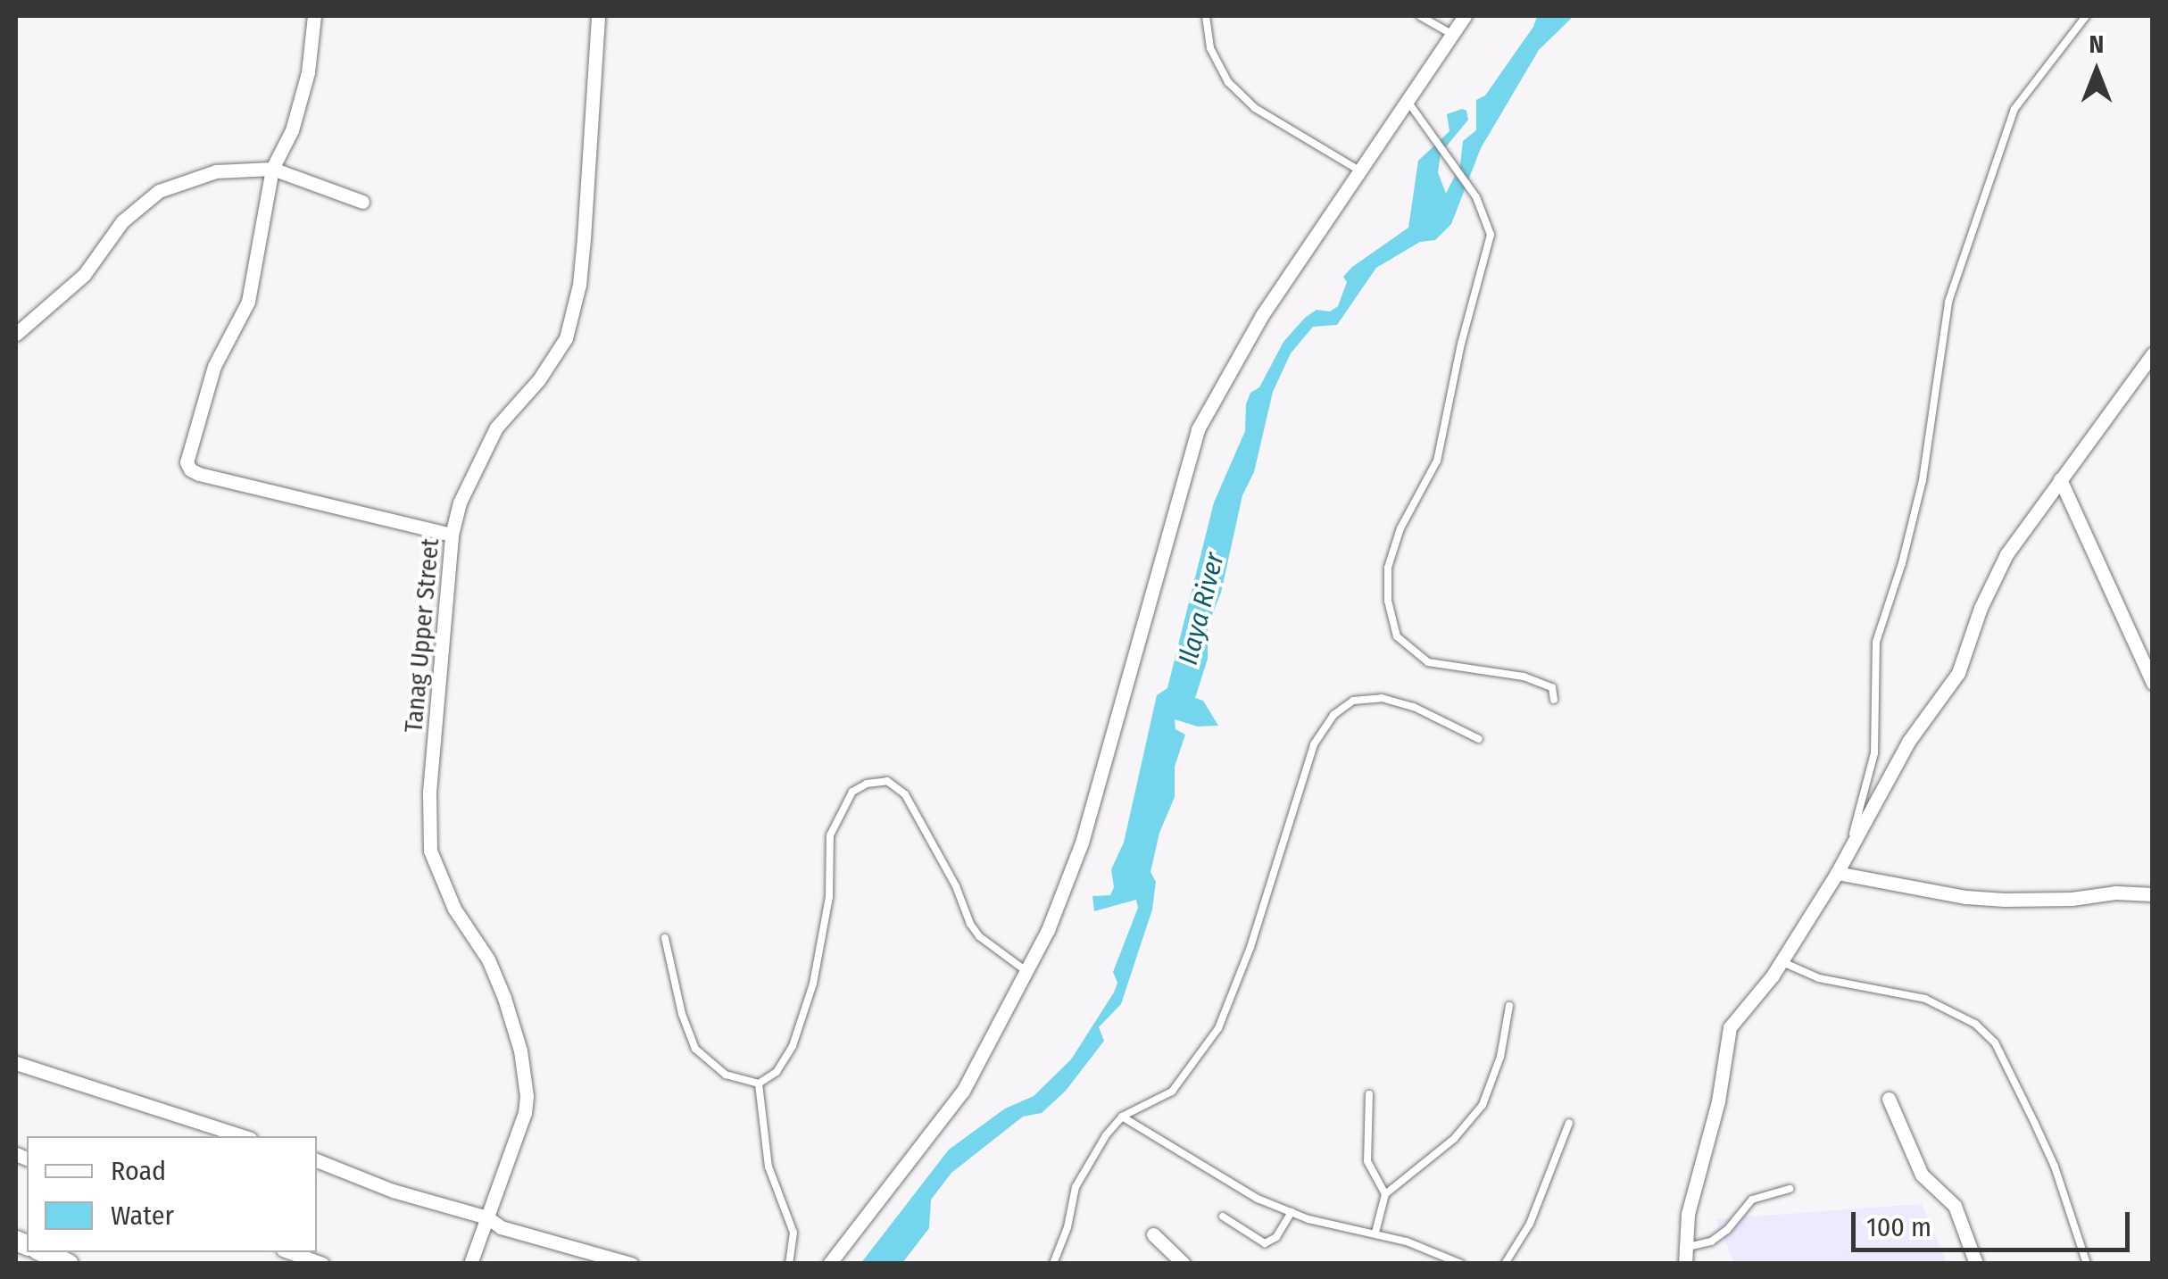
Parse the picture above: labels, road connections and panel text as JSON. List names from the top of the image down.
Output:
{
  "streets": {
    "street": ["Tanag Upper Street"]
  },
  "water": ["Ilaya River"],
  "legend": ["Road", "Water"],
  "scale_bar": "100 m",
  "north": "top"
}
